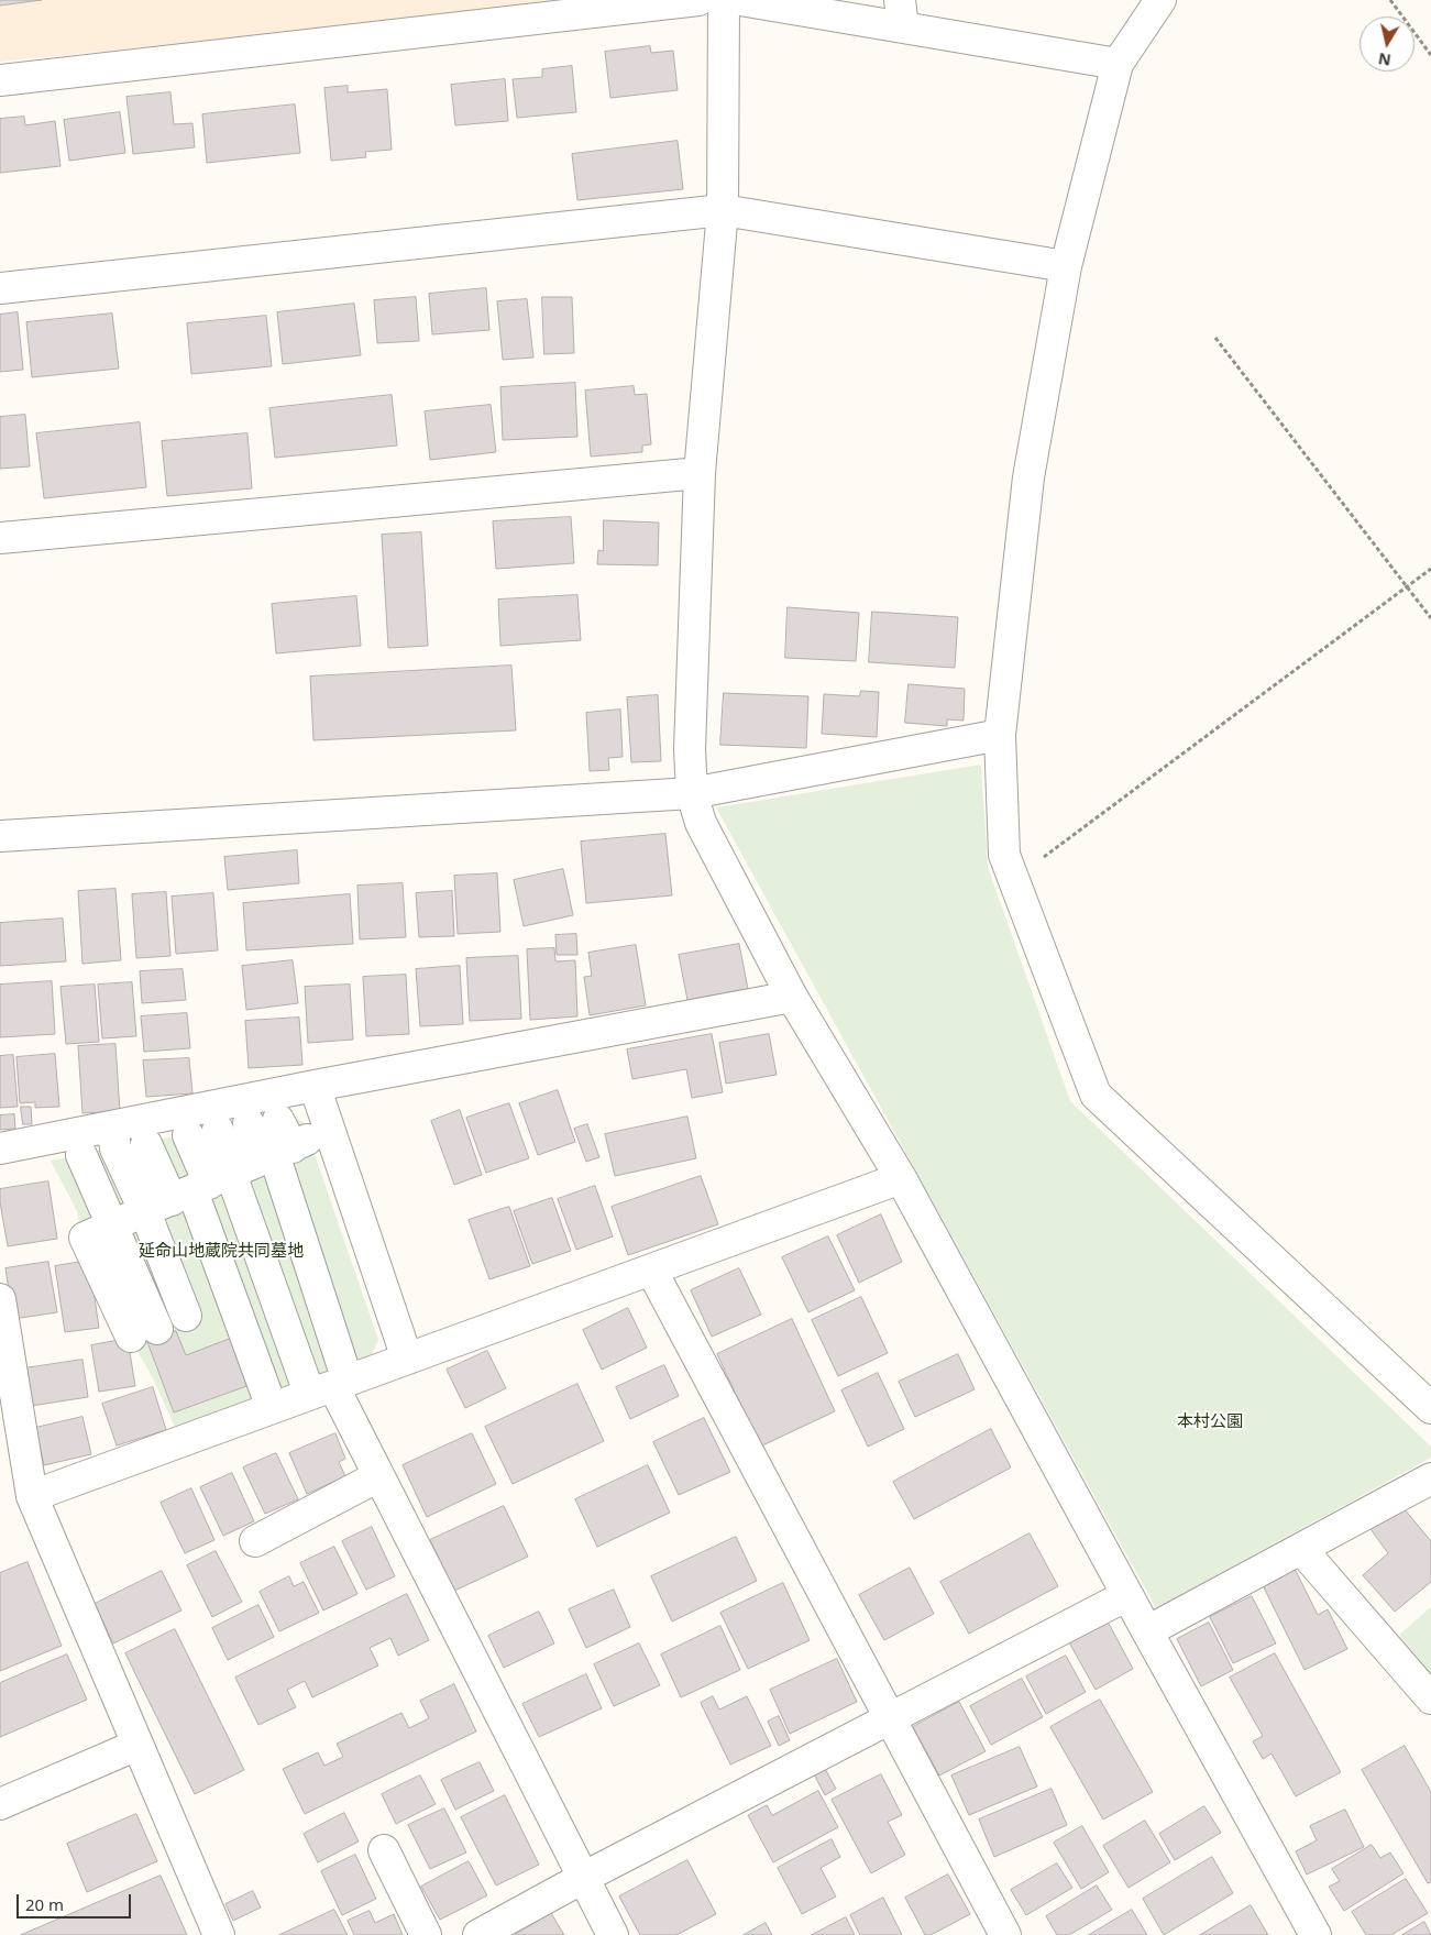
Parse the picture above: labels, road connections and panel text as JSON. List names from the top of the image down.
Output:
{
  "parks": ["延命山地蔵院共同墓地", "本村公園"],
  "scale_bar": "20 m",
  "north": "bottom"
}
